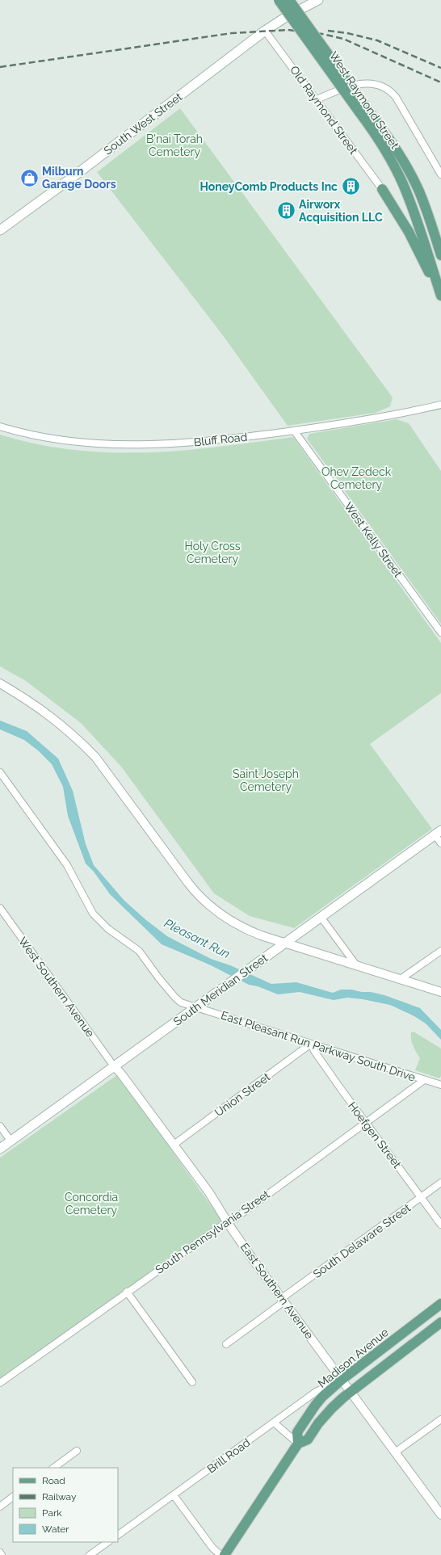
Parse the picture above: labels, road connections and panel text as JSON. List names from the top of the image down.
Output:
{
  "streets": {
    "main road": [
      "West Raymond Street",
      "South West Street",
      "South Meridian Street",
      "Madison Avenue"
    ],
    "street": [
      "Old Raymond Street",
      "Bluff Road",
      "West Kelly Street",
      "West Southern Avenue",
      "East Pleasant Run Parkway South Drive",
      "Union Street",
      "Hoefgen Street",
      "South Pennsylvania Street",
      "South Delaware Street",
      "East Southern Avenue",
      "Brill Road"
    ]
  },
  "crossings": [
    ["Old Raymond Street", "South West Street"],
    ["Bluff Road", "West Kelly Street"],
    ["West Southern Avenue", "South Meridian Street"],
    ["West Southern Avenue", "East Southern Avenue"],
    ["South Meridian Street", "East Pleasant Run Parkway South Drive"],
    ["South Meridian Street", "East Southern Avenue"],
    ["East Pleasant Run Parkway South Drive", "Union Street"],
    ["East Pleasant Run Parkway South Drive", "Hoefgen Street"],
    ["East Pleasant Run Parkway South Drive", "South Pennsylvania Street"],
    ["Union Street", "Hoefgen Street"],
    ["Union Street", "East Southern Avenue"],
    ["Hoefgen Street", "South Pennsylvania Street"],
    ["Hoefgen Street", "South Delaware Street"],
    ["South Pennsylvania Street", "East Southern Avenue"],
    ["South Delaware Street", "East Southern Avenue"],
    ["East Southern Avenue", "Madison Avenue"],
    ["East Southern Avenue", "Brill Road"],
    ["Madison Avenue", "Brill Road"]
  ],
  "water": ["Pleasant Run"],
  "parks": [
    "B'nai Torah Cemetery",
    "Ohev Zedeck Cemetery",
    "Holy Cross Cemetery",
    "Saint Joseph Cemetery",
    "Concordia Cemetery"
  ],
  "places": {
    "shop": ["Milburn Garage Doors"],
    "building": ["HoneyComb Products Inc", "Airworx Acquisition LLC"]
  },
  "legend": [
    "Road",
    "Railway",
    "Park",
    "Water"
  ]
}
